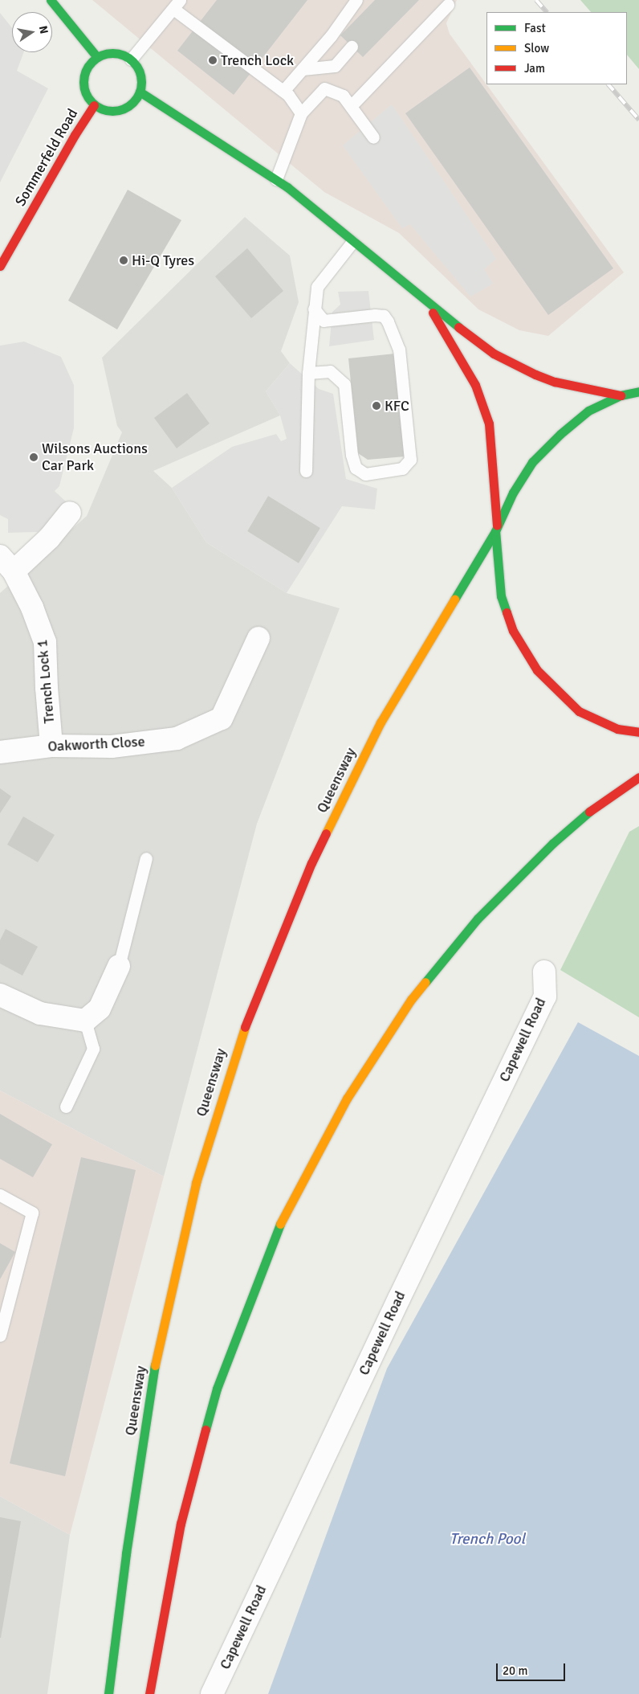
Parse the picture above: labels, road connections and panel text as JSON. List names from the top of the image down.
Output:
{
  "streets": {
    "main road": ["Sommerfeld Road", "Queensway"],
    "street": ["Trench Lock 1", "Oakworth Close", "Capewell Road"]
  },
  "crossings": [
    ["Trench Lock 1", "Oakworth Close"]
  ],
  "water": ["Trench Pool"],
  "places": [
    "Trench Lock",
    "Hi-Q Tyres",
    "KFC",
    "Wilsons Auctions Car Park"
  ],
  "legend": ["Fast", "Slow", "Jam"],
  "scale_bar": "20 m",
  "north": "right"
}
